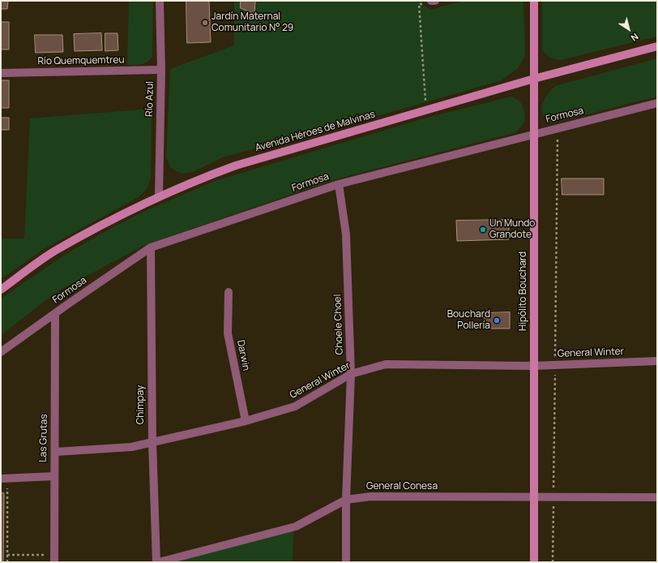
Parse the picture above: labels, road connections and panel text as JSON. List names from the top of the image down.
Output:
{
  "streets": {
    "main road": ["Avenida Héroes de Malvinas", "Hipólito Bouchard"],
    "street": [
      "Río Quemquemtreu",
      "Río Azul",
      "Formosa",
      "Choele Choel",
      "General Winter",
      "Darwin",
      "Chimpay",
      "Las Grutas",
      "General Conesa"
    ]
  },
  "crossings": [
    ["Río Quemquemtreu", "Río Azul"],
    ["Río Azul", "Avenida Héroes de Malvinas"],
    ["Formosa", "Hipólito Bouchard"],
    ["Formosa", "Choele Choel"],
    ["Formosa", "Chimpay"],
    ["Formosa", "Las Grutas"],
    ["Avenida Héroes de Malvinas", "Hipólito Bouchard"],
    ["Hipólito Bouchard", "General Winter"],
    ["Hipólito Bouchard", "General Conesa"],
    ["Choele Choel", "General Winter"],
    ["Choele Choel", "General Conesa"],
    ["General Winter", "Darwin"],
    ["General Winter", "Chimpay"],
    ["General Winter", "Las Grutas"]
  ],
  "places": ["Jardín Maternal Comunitario N° 29", "Un Mundo Grandote", "Bouchard Pollería"],
  "north": "bottom right"
}
